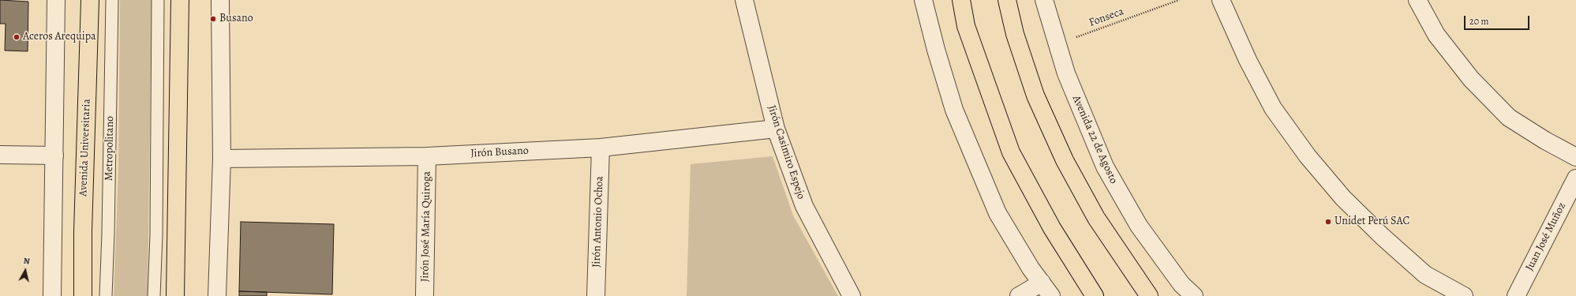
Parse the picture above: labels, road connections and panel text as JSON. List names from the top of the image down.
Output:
{
  "streets": {
    "main road": ["Avenida Universitaria"],
    "street": [
      "Avenida 22 de Agosto",
      "Jirón Busano",
      "Jirón Casimiro Espejo",
      "Jirón Antonio Ochoa",
      "Jirón José María Quiroga",
      "Juan José Muñoz"
    ],
    "lane": ["Metropolitano"],
    "path": ["Fonseca"]
  },
  "crossings": [
    ["Fonseca", "Avenida 22 de Agosto"],
    ["Jirón Busano", "Jirón Casimiro Espejo"],
    ["Jirón Busano", "Jirón Antonio Ochoa"],
    ["Jirón Busano", "Jirón José María Quiroga"]
  ],
  "places": ["Busano", "Aceros Arequipa", "Unidet Perú SAC"],
  "scale_bar": "20 m",
  "north": "top"
}
